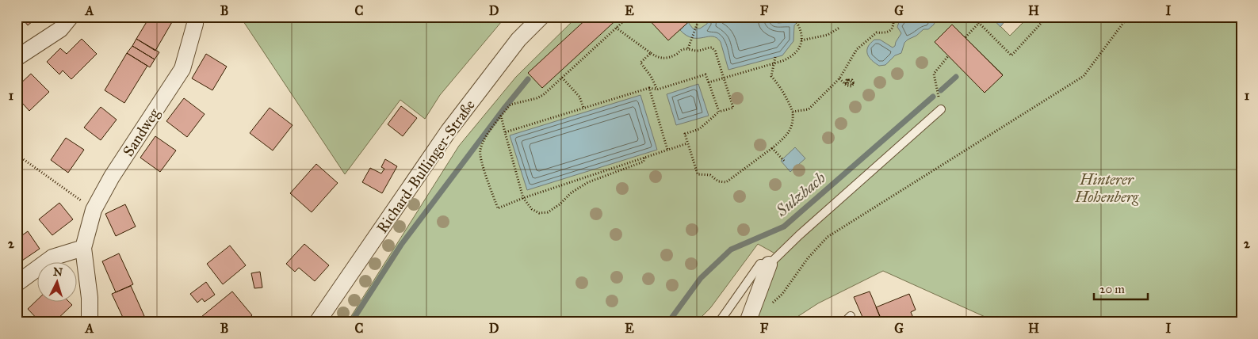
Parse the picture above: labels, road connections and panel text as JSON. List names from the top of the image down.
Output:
{
  "streets": {
    "street": ["Sandweg", "Richard-Bullinger-Straße"]
  },
  "water": ["Sulzbach"],
  "parks": ["Hinterer Hohenberg"],
  "scale_bar": "20 m",
  "north": "top",
  "grid": {
    "columns": [
      "A",
      "B",
      "C",
      "D",
      "E",
      "F",
      "G",
      "H",
      "I"
    ],
    "rows": ["1", "2"]
  }
}
